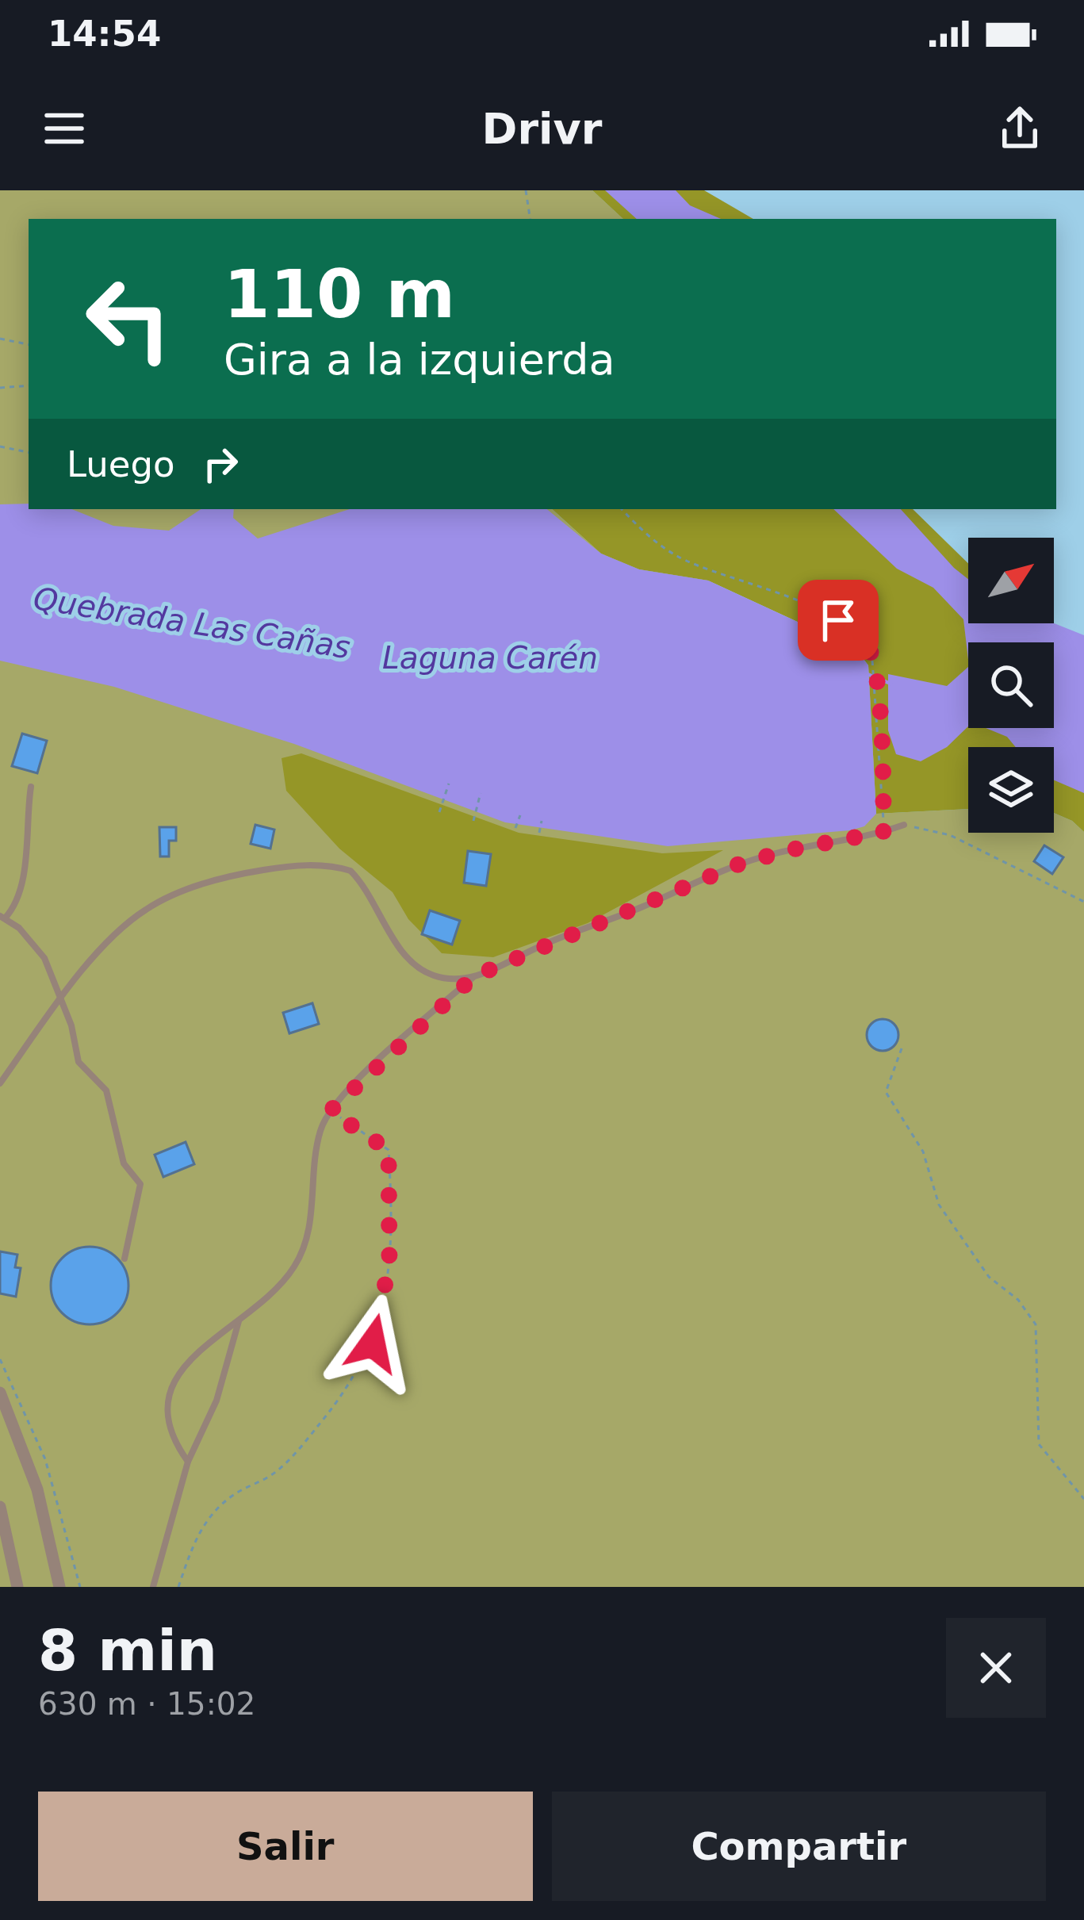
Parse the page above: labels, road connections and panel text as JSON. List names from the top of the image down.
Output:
{
  "water": ["Quebrada Las Cañas", "Laguna Carén"],
  "north": "top right",
  "page": {
    "status": "14:54",
    "header": "Drivr",
    "turn": ["110 m", "Gira a la izquierda"],
    "then": "Luego",
    "heading": ["8 min", "630 m · 15:02"],
    "buttons": ["Salir", "Compartir"]
  }
}
